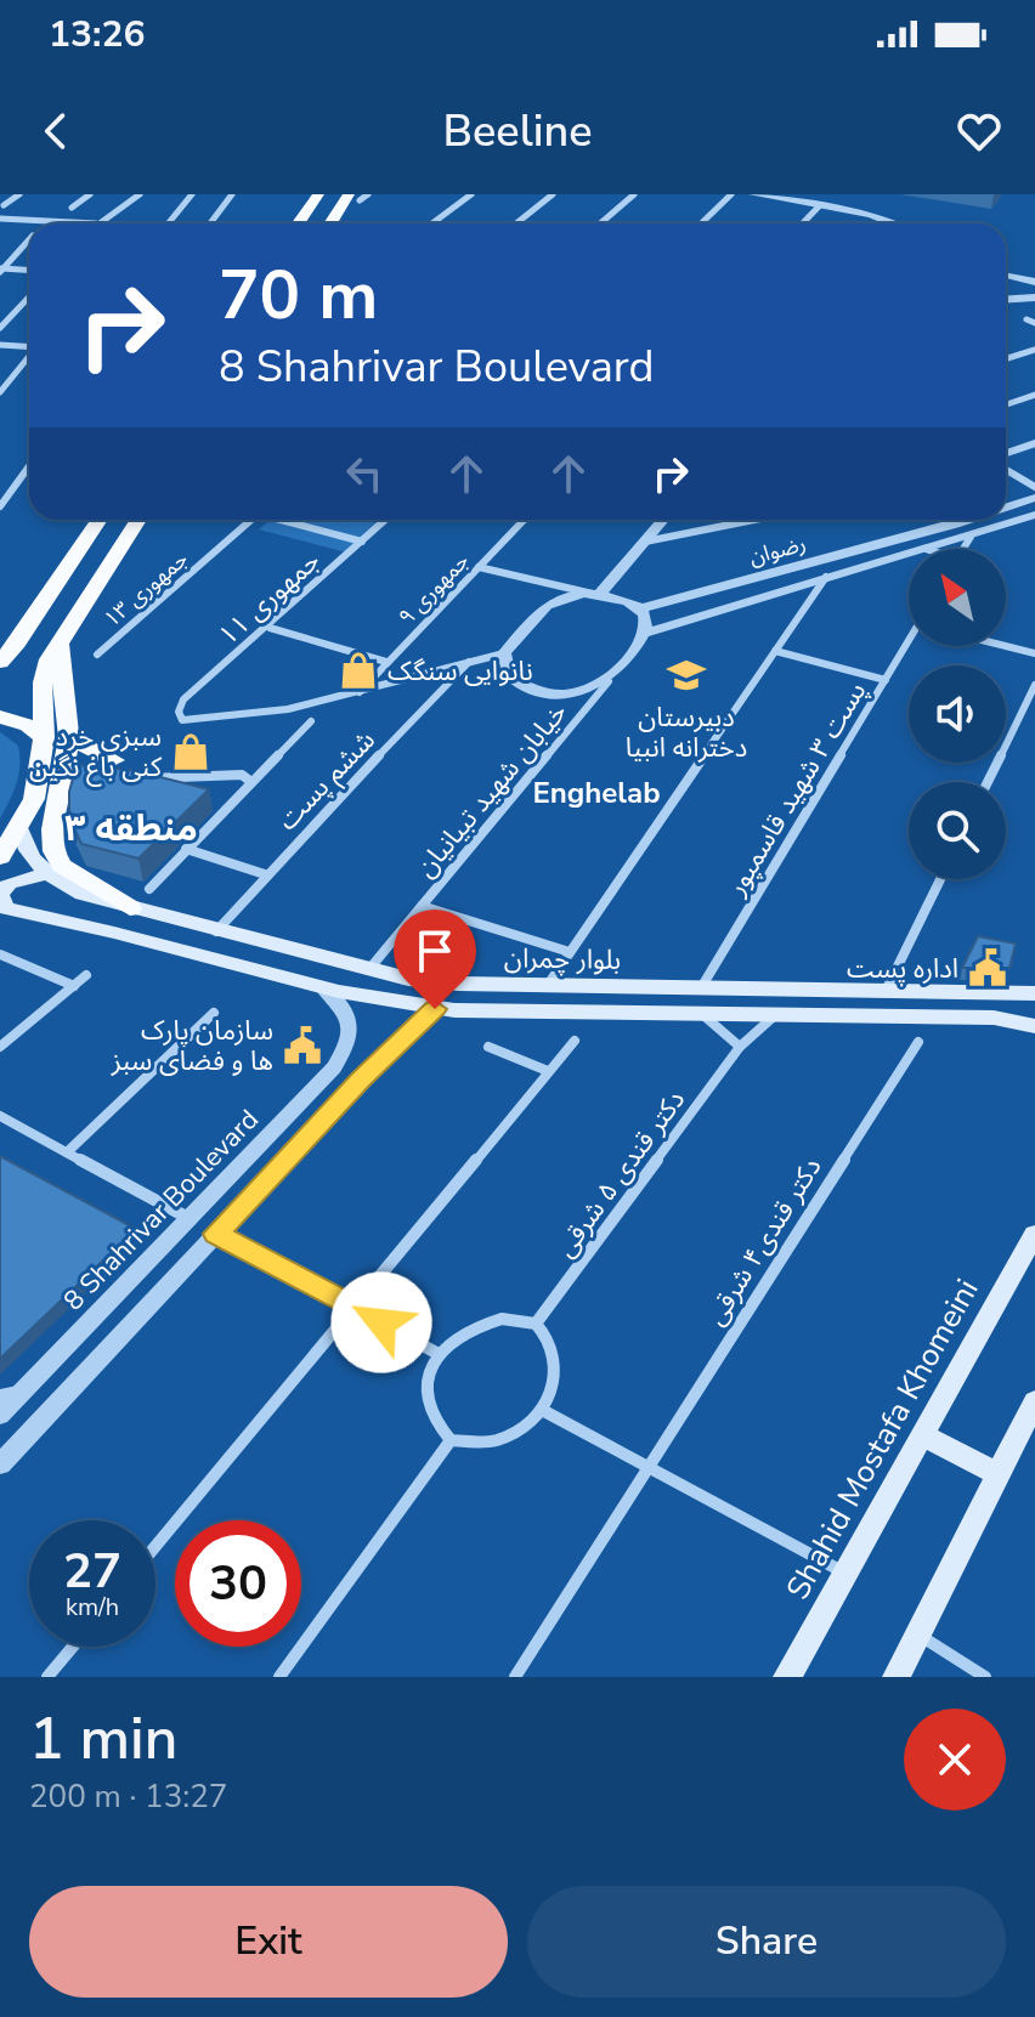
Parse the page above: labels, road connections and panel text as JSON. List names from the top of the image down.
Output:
{
  "streets": {
    "main road": ["بلوار چمران", "Shahid Mostafa Khomeini"],
    "street": [
      "رضوان",
      "جمهوری ۱۳",
      "جمهوری ۹",
      "جمهوری ۱۱",
      "ششم پست",
      "پست ۳ شهید قاسمپور",
      "خیابان شهید تبیانیان",
      "دکتر قندی ۵ شرقی",
      "8 Shahrivar Boulevard",
      "دکتر قندی۴ شرقی"
    ]
  },
  "crossings": [
    ["رضوان", "خیابان شهید تبیانیان"],
    ["جمهوری ۹", "جمهوری ۱۱"],
    ["ششم پست", "بلوار چمران"],
    ["پست ۳ شهید قاسمپور", "بلوار چمران"],
    ["خیابان شهید تبیانیان", "بلوار چمران"],
    ["بلوار چمران", "دکتر قندی ۵ شرقی"],
    ["بلوار چمران", "8 Shahrivar Boulevard"]
  ],
  "districts": ["Enghelab", "منطقه ۳"],
  "places": {
    "shop": ["نانوایی سنگک", "سبزی خرد کنی باغ نگین"],
    "school or university": ["دبیرستان دخترانه انبیا"],
    "public building": ["اداره پست", "سازمان پارک ها و فضای سبز"]
  },
  "north": "top left",
  "page": {
    "status": "13:26",
    "header": "Beeline",
    "turn": ["70 m", "8 Shahrivar Boulevard"],
    "speed": "27 km/h",
    "limit": "30",
    "heading": ["1 min", "200 m · 13:27"],
    "buttons": ["Exit", "Share"]
  }
}
